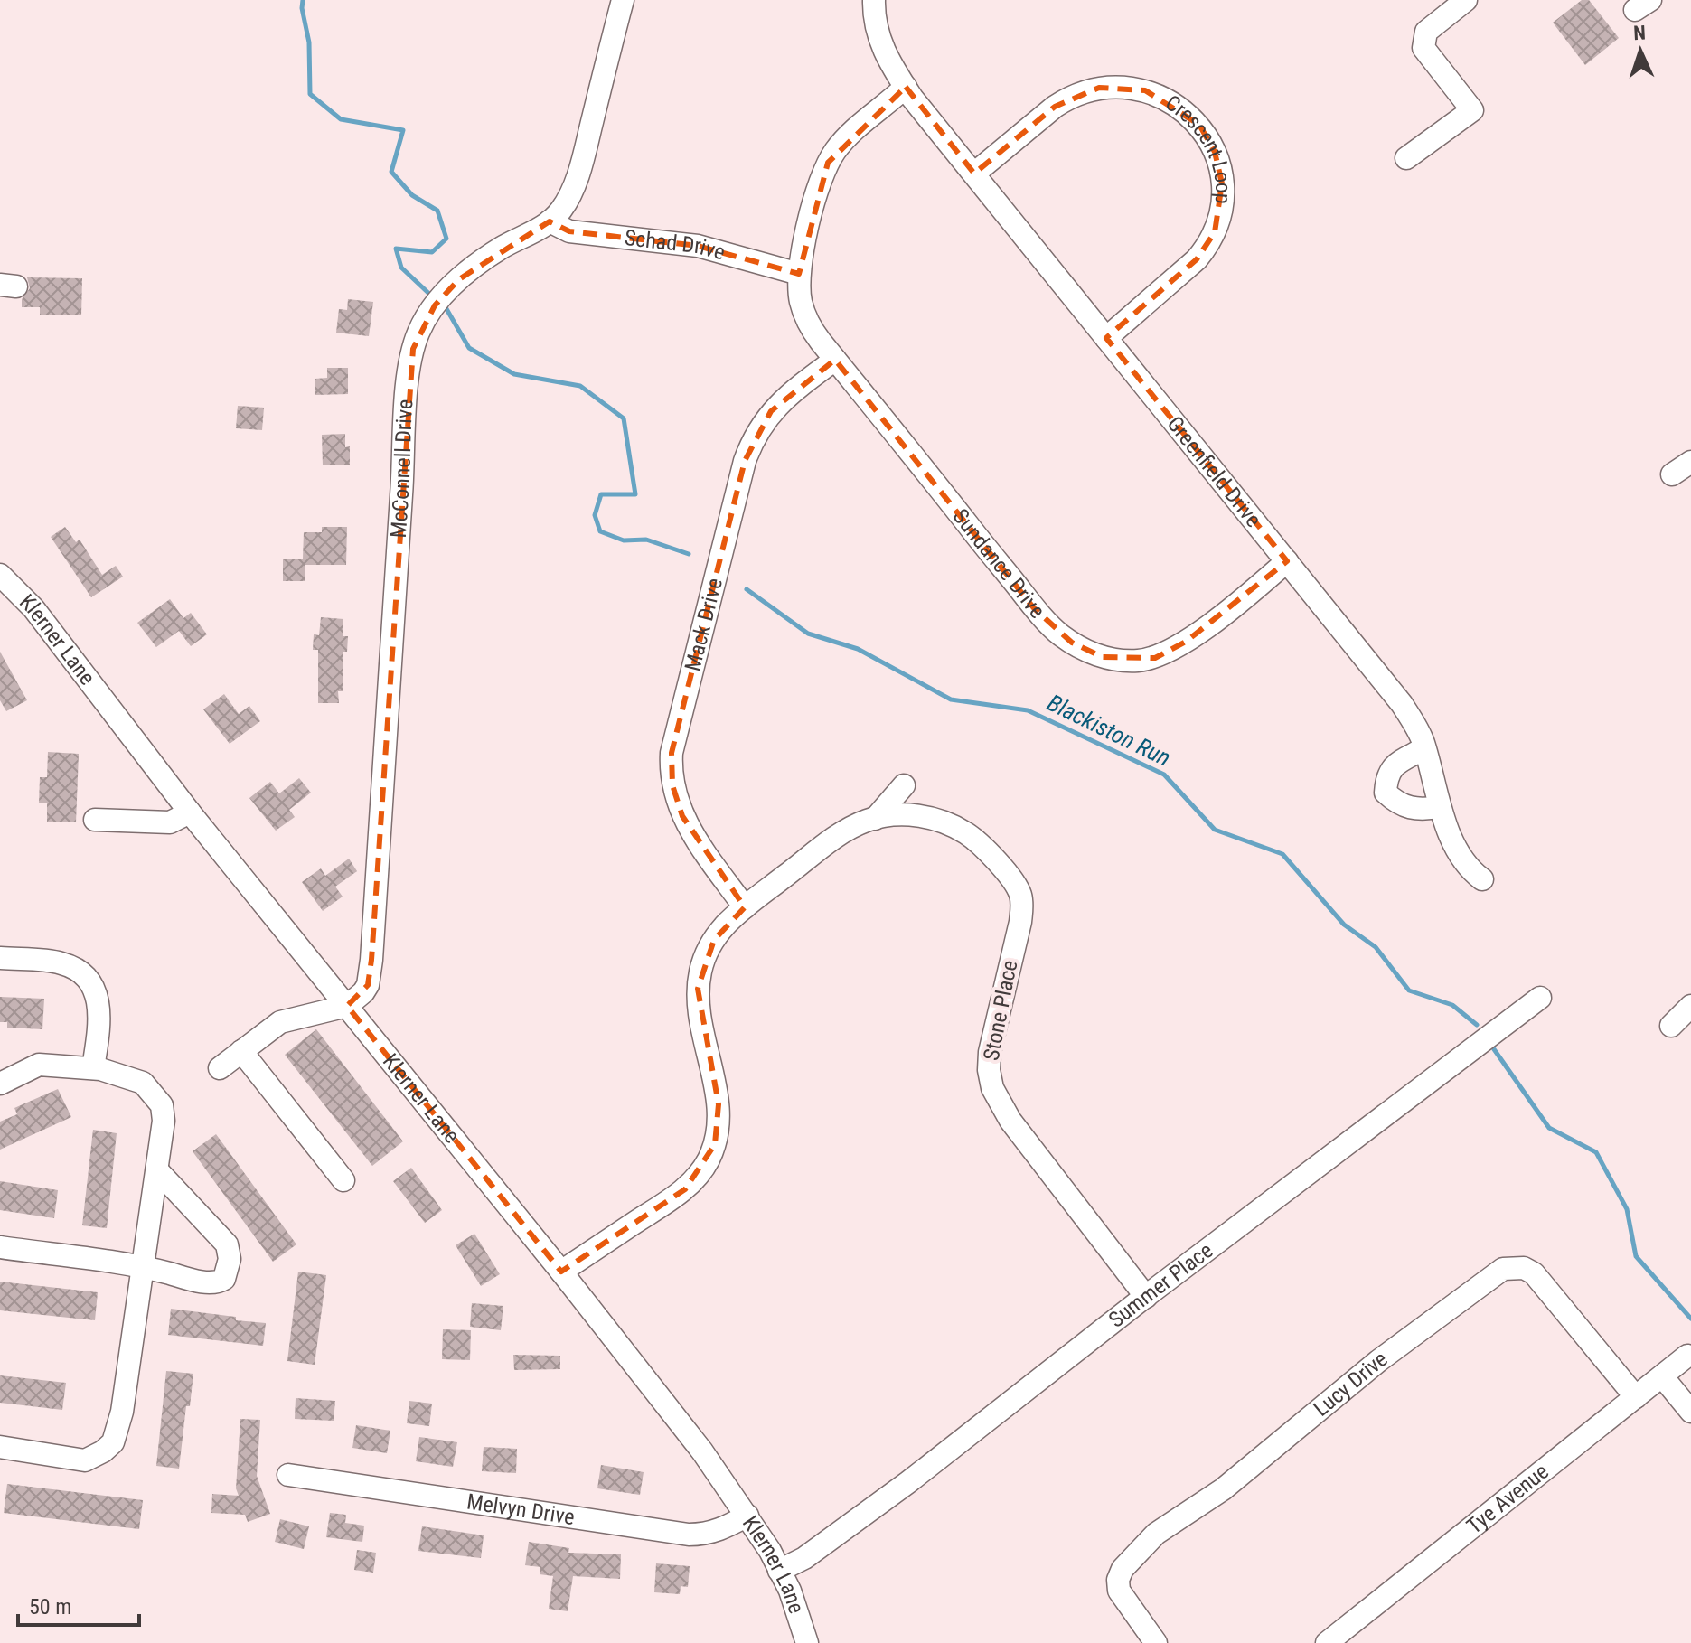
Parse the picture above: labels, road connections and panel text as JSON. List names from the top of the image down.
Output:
{
  "streets": {
    "street": [
      "Crescent Loop",
      "Schad Drive",
      "McConnell Drive",
      "Greenfield Drive",
      "Sundance Drive",
      "Mack Drive",
      "Klerner Lane",
      "Stone Place",
      "Summer Place",
      "Lucy Drive",
      "Tye Avenue",
      "Melvyn Drive"
    ]
  },
  "crossings": [
    ["Crescent Loop", "Greenfield Drive"],
    ["Schad Drive", "McConnell Drive"],
    ["Schad Drive", "Sundance Drive"],
    ["McConnell Drive", "Klerner Lane"],
    ["Greenfield Drive", "Sundance Drive"],
    ["Sundance Drive", "Mack Drive"],
    ["Mack Drive", "Stone Place"],
    ["Klerner Lane", "Stone Place"],
    ["Klerner Lane", "Summer Place"],
    ["Klerner Lane", "Melvyn Drive"],
    ["Stone Place", "Summer Place"],
    ["Lucy Drive", "Tye Avenue"]
  ],
  "water": ["Blackiston Run"],
  "scale_bar": "50 m",
  "north": "top"
}
